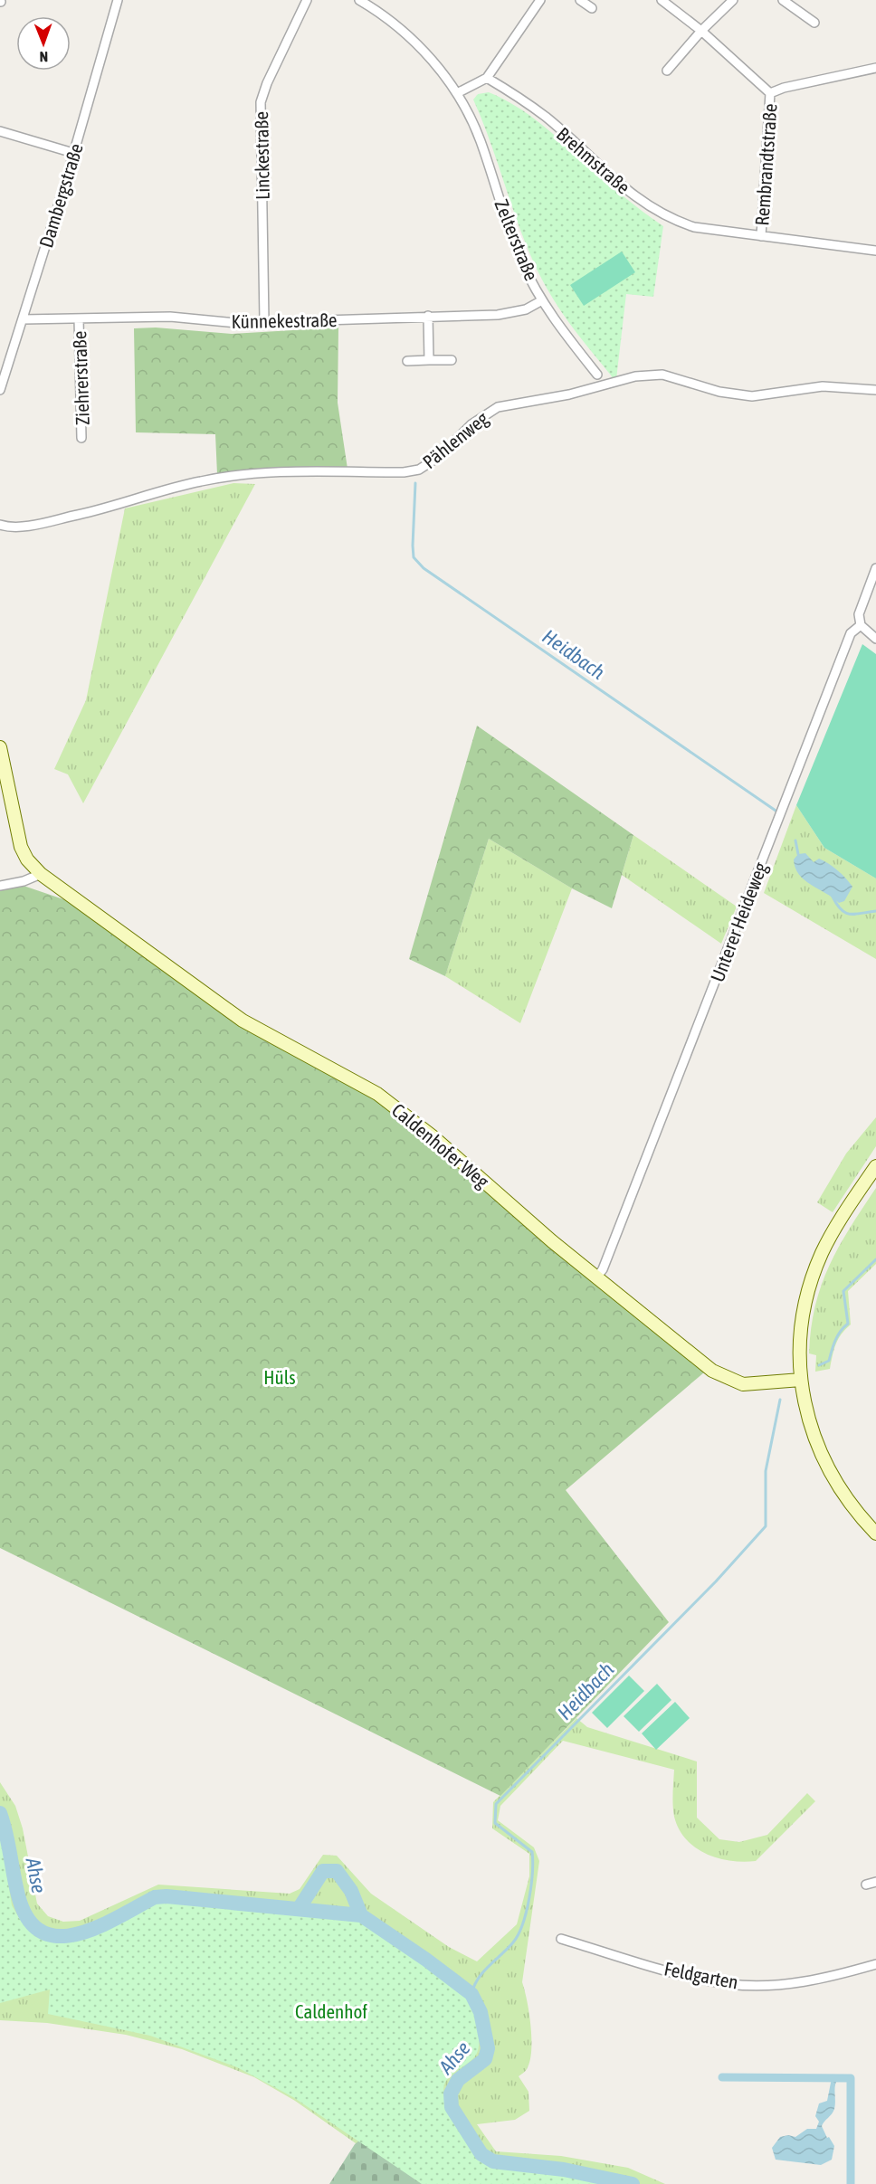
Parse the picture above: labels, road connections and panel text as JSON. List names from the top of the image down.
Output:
{
  "streets": {
    "main road": ["Caldenhofer Weg"],
    "street": [
      "Linckestraße",
      "Brehmstraße",
      "Rembrandtstraße",
      "Dambergstraße",
      "Zelterstraße",
      "Künnekestraße",
      "Ziehrerstraße",
      "Pählenweg",
      "Unterer Heideweg",
      "Feldgarten"
    ]
  },
  "crossings": [
    ["Linckestraße", "Künnekestraße"],
    ["Brehmstraße", "Rembrandtstraße"],
    ["Dambergstraße", "Künnekestraße"],
    ["Zelterstraße", "Künnekestraße"],
    ["Künnekestraße", "Ziehrerstraße"],
    ["Unterer Heideweg", "Caldenhofer Weg"]
  ],
  "water": ["Heidbach", "Ahse"],
  "parks": ["Hüls", "Caldenhof"],
  "north": "bottom"
}
